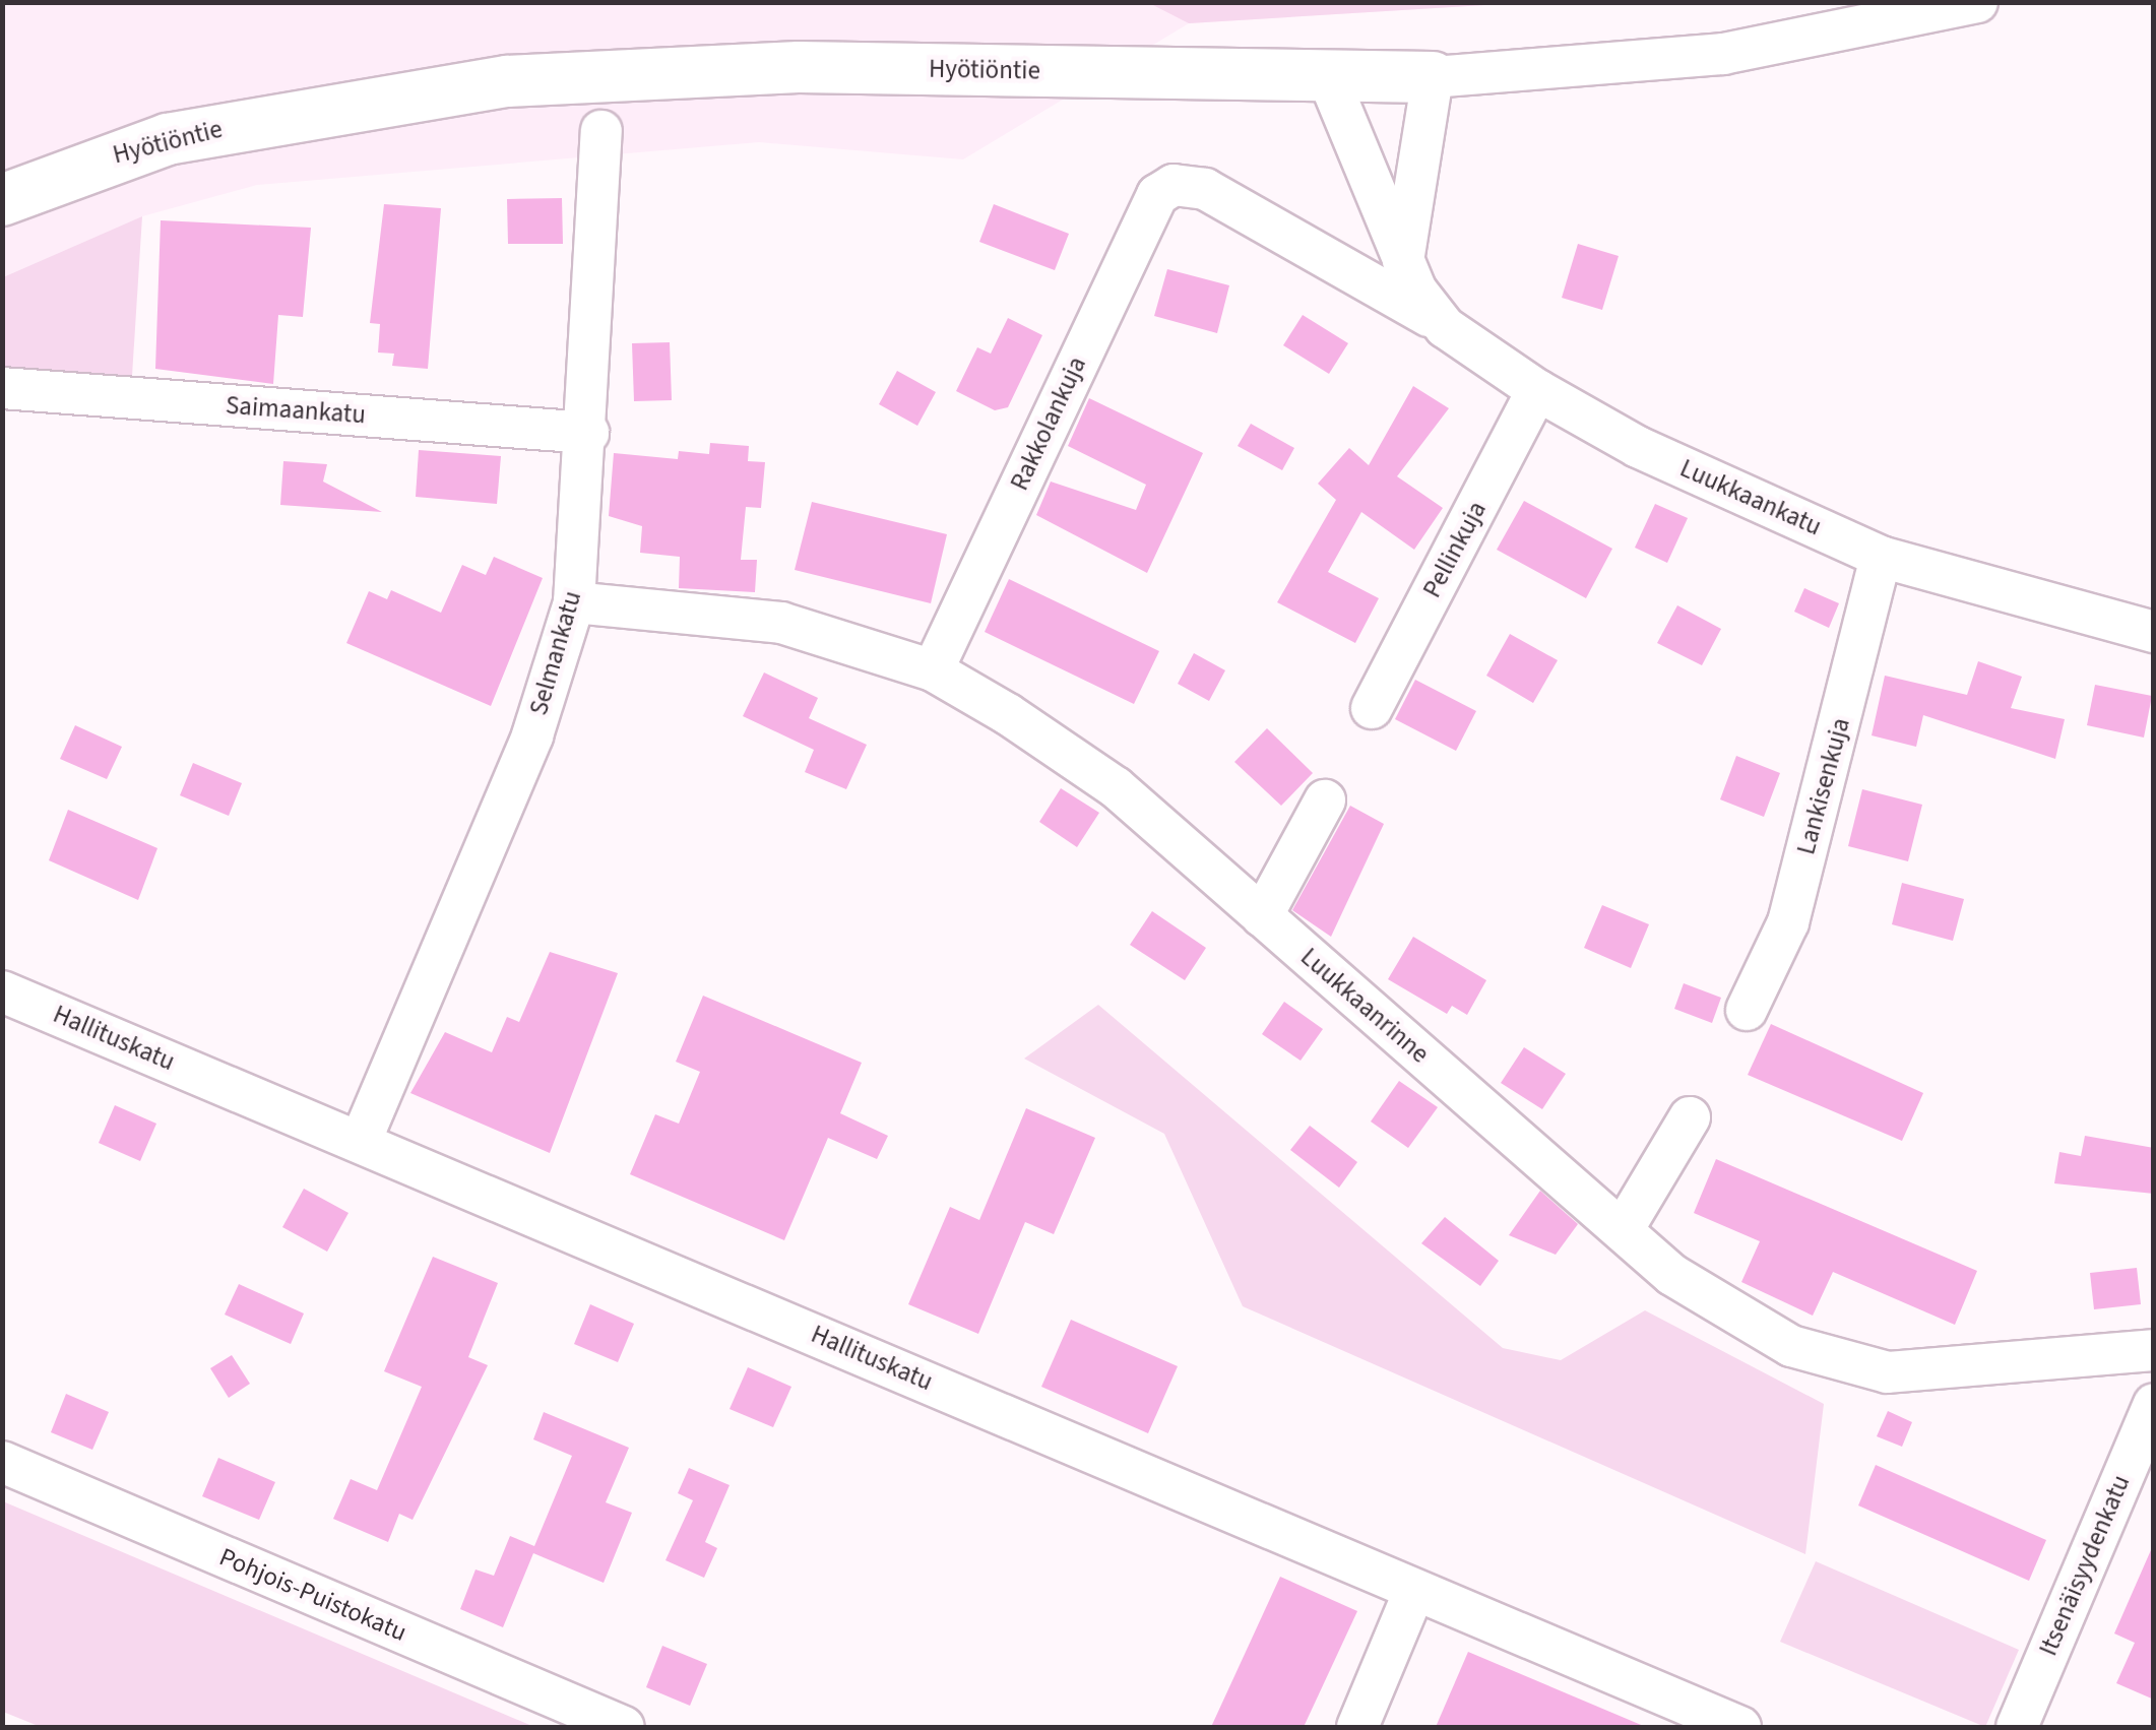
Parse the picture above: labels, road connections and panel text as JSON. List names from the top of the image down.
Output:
{
  "streets": {
    "main road": ["Hyötiöntie"],
    "street": [
      "Saimaankatu",
      "Rakkolankuja",
      "Luukkaankatu",
      "Pellinkuja",
      "Selmankatu",
      "Lankisenkuja",
      "Luukkaanrinne",
      "Hallituskatu",
      "Itsenäisyydenkatu",
      "Pohjois-Puistokatu"
    ]
  },
  "crossings": [
    ["Hyötiöntie", "Luukkaankatu"],
    ["Saimaankatu", "Selmankatu"],
    ["Rakkolankuja", "Luukkaankatu"],
    ["Rakkolankuja", "Luukkaanrinne"],
    ["Luukkaankatu", "Pellinkuja"],
    ["Luukkaankatu", "Lankisenkuja"],
    ["Selmankatu", "Luukkaanrinne"],
    ["Selmankatu", "Hallituskatu"]
  ]
}
